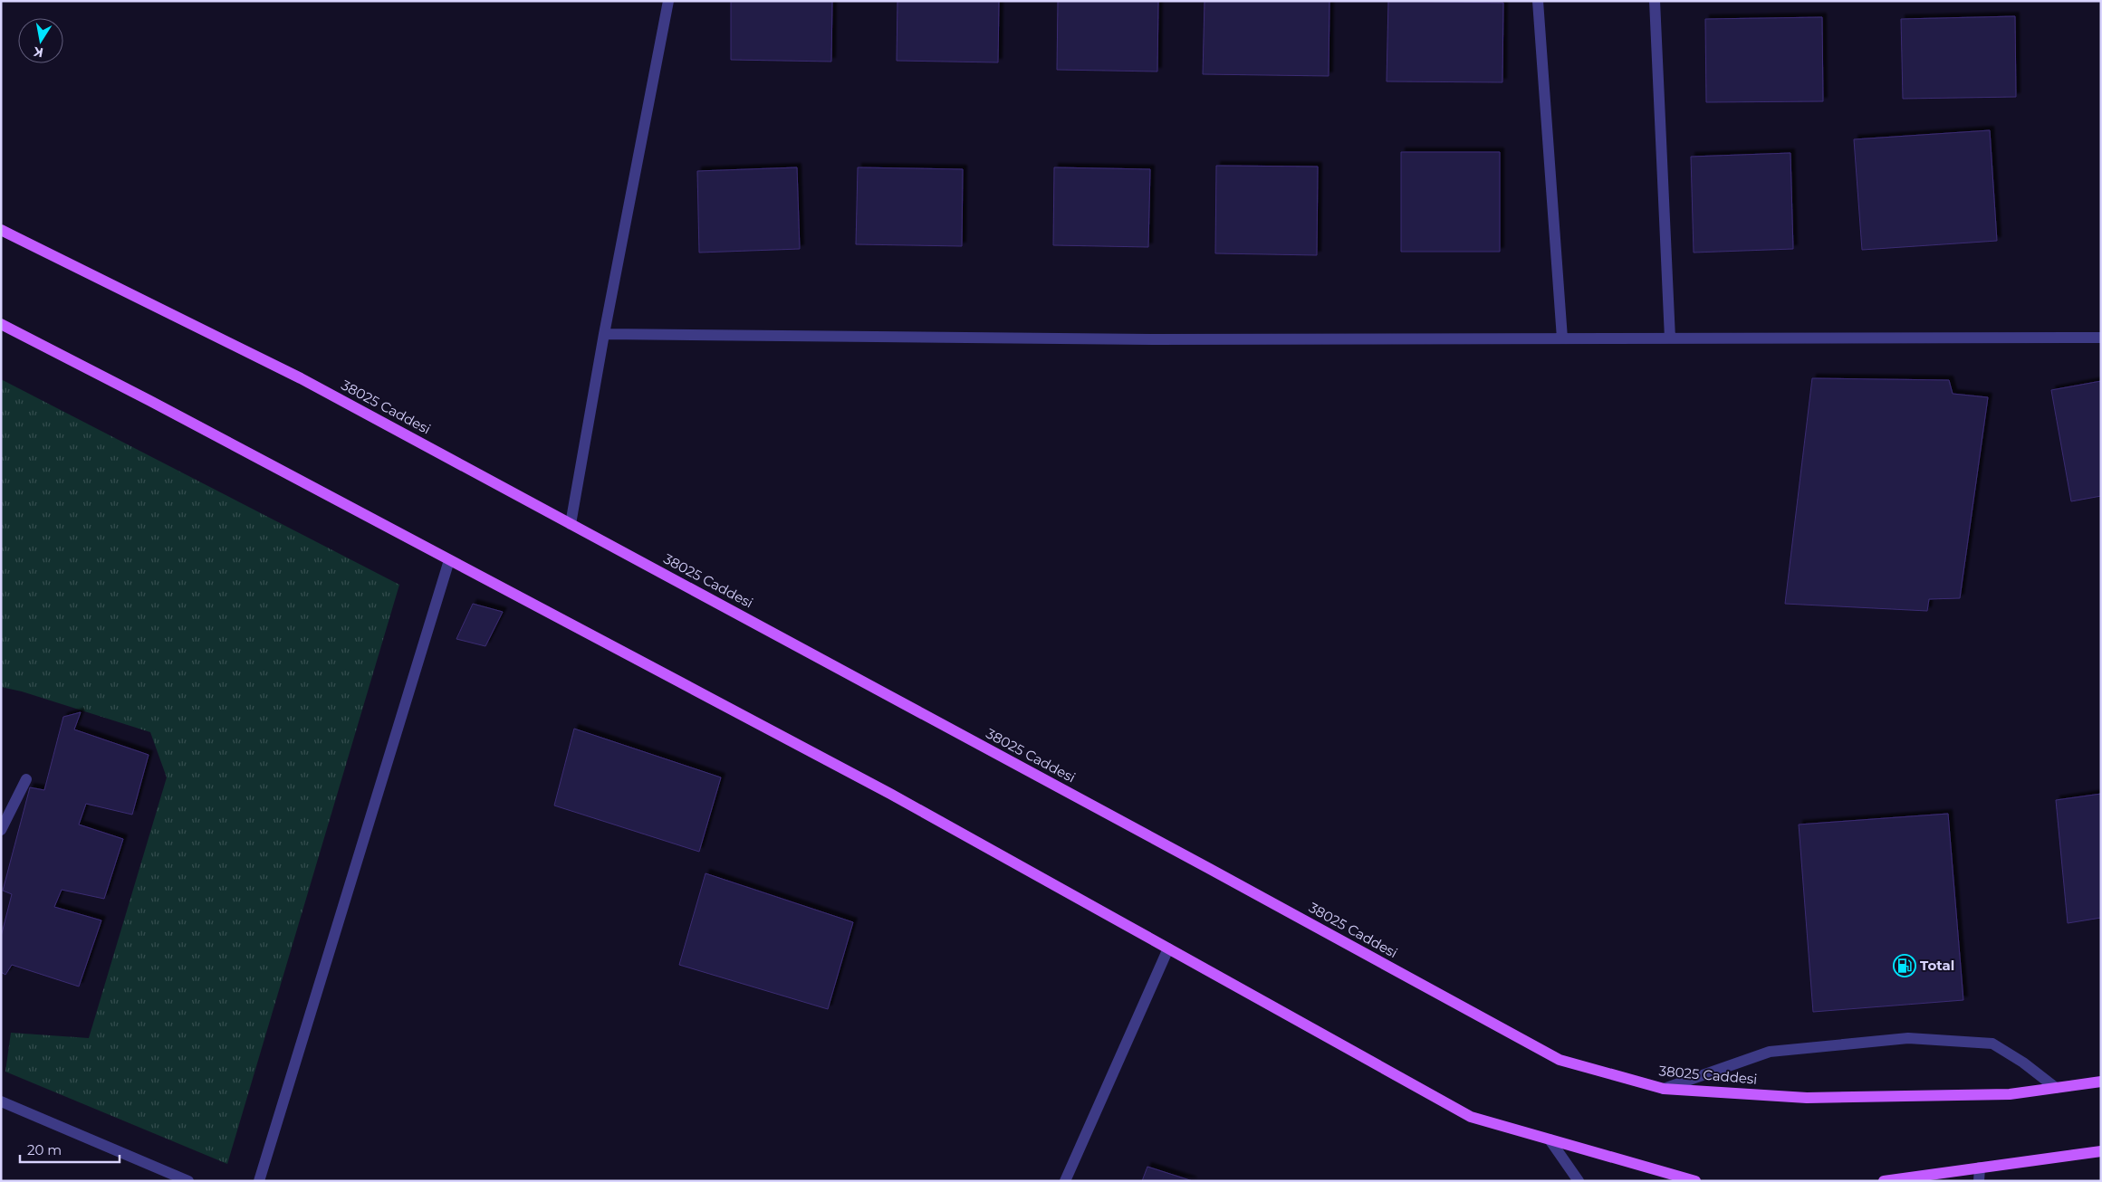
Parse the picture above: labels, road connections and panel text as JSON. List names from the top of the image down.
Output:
{
  "streets": {
    "main road": ["38025 Caddesi"]
  },
  "places": {
    "fuel station": ["Total"]
  },
  "scale_bar": "20 m",
  "north": "bottom"
}
